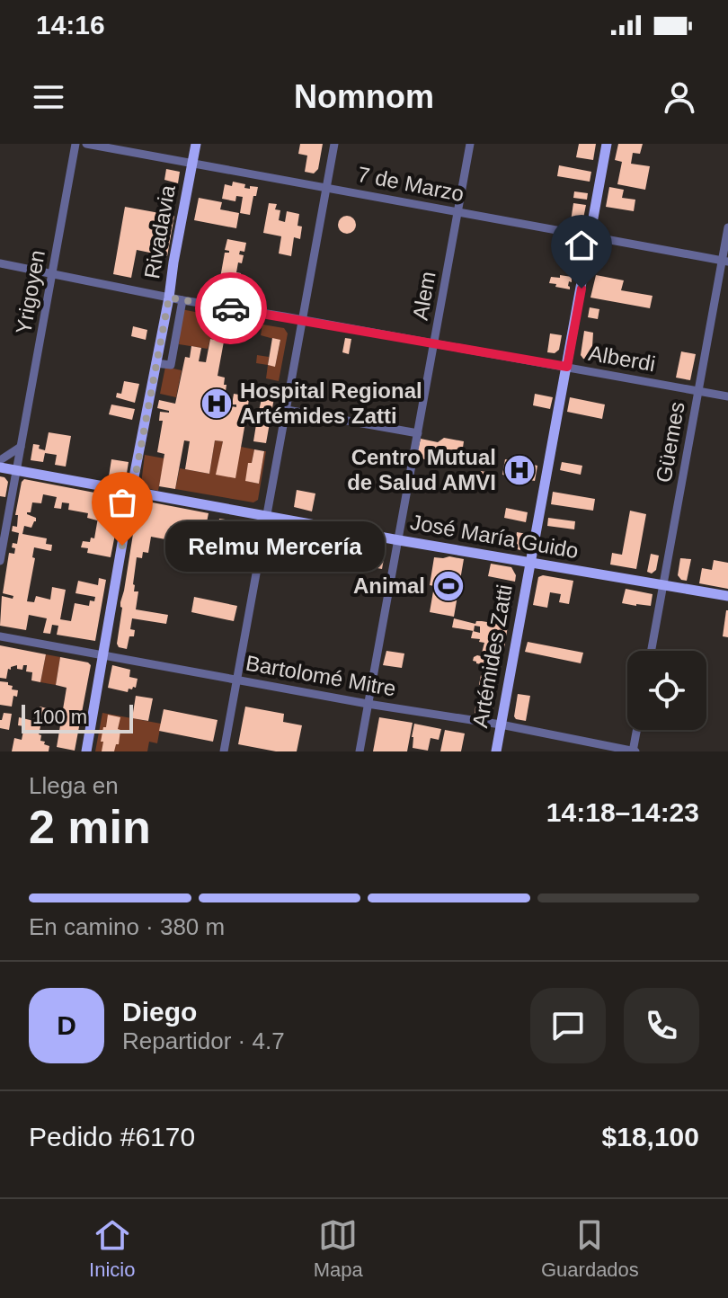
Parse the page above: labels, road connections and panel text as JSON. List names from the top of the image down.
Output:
{
  "streets": {
    "main road": ["Rivadavia", "José María Guido", "Artémides Zatti"],
    "street": [
      "7 de Marzo",
      "Yrigoyen",
      "Alem",
      "Alberdi",
      "Güemes",
      "Bartolomé Mitre"
    ]
  },
  "crossings": [
    ["7 de Marzo", "Rivadavia"],
    ["7 de Marzo", "Alem"],
    ["7 de Marzo", "Güemes"],
    ["7 de Marzo", "Artémides Zatti"],
    ["Rivadavia", "Alberdi"],
    ["Rivadavia", "José María Guido"],
    ["Rivadavia", "Bartolomé Mitre"],
    ["Yrigoyen", "Alberdi"],
    ["Yrigoyen", "José María Guido"],
    ["Alem", "Alberdi"],
    ["Alem", "José María Guido"],
    ["Alem", "Bartolomé Mitre"],
    ["Alberdi", "Güemes"],
    ["Alberdi", "Artémides Zatti"],
    ["Güemes", "José María Guido"],
    ["José María Guido", "Artémides Zatti"],
    ["Artémides Zatti", "Bartolomé Mitre"]
  ],
  "places": {
    "hospital": ["Hospital Regional Artémides Zatti", "Centro Mutual de Salud AMVI"],
    "other": ["Relmu Mercería"],
    "sports": ["Animal"]
  },
  "scale_bar": "100 m",
  "page": {
    "status": "14:16",
    "header": "Nomnom",
    "bubble": "Relmu Mercería",
    "scale": "100 m",
    "heading": ["2 min", "Llega en", "14:18–14:23"],
    "panel": [
      "Diego",
      "Repartidor · 4.7",
      "Pedido #6170",
      "$18,100"
    ],
    "bar": "En camino · 380 m",
    "round": "D",
    "tabs": ["Inicio", "Mapa", "Guardados"]
  }
}
